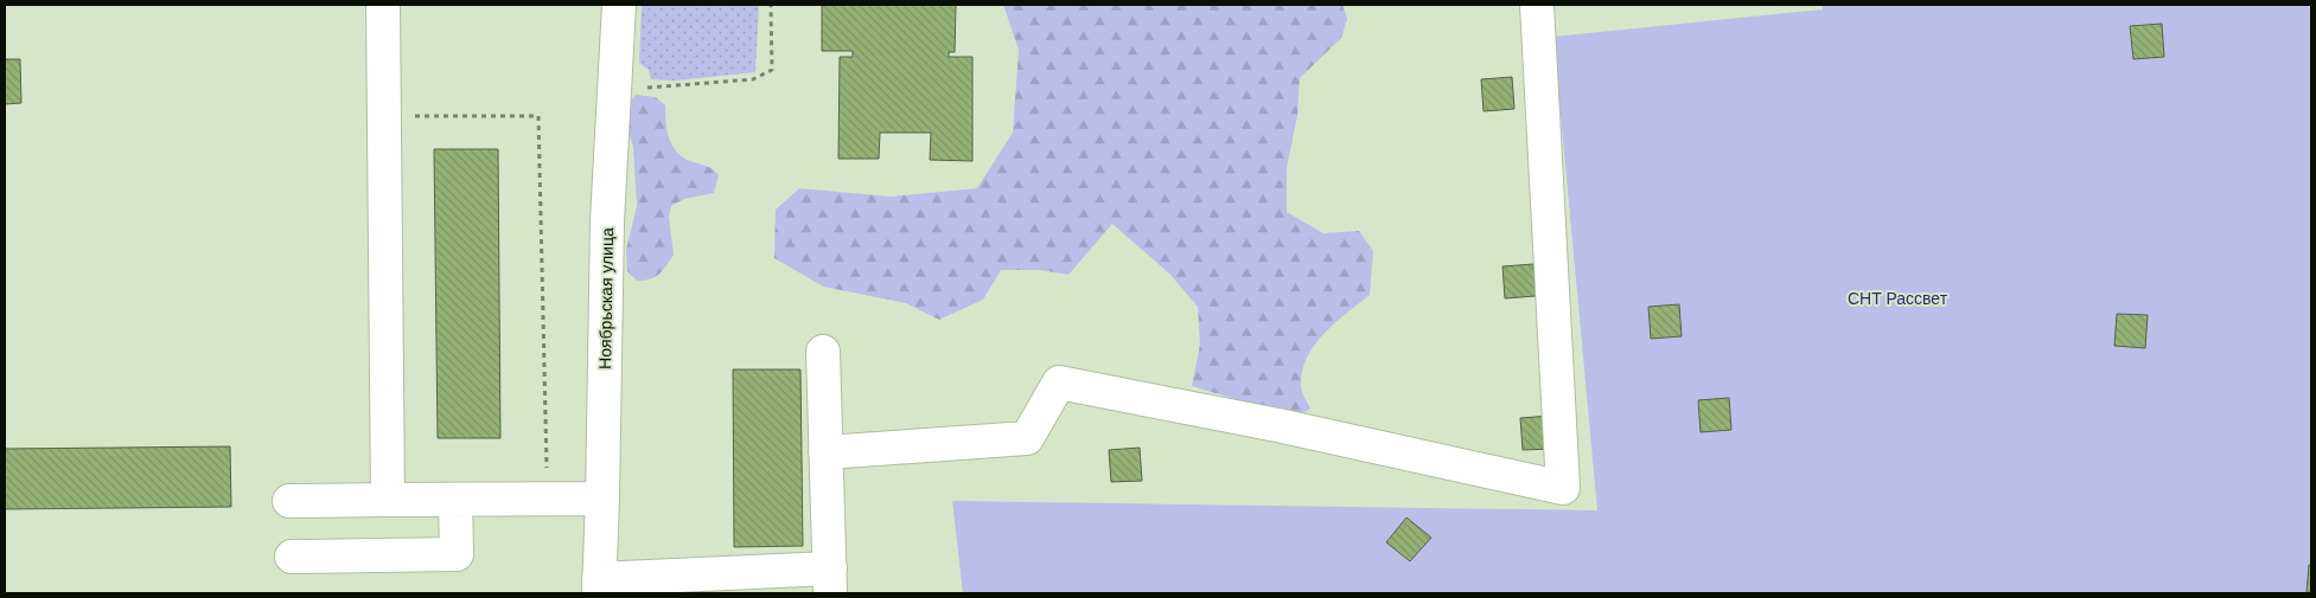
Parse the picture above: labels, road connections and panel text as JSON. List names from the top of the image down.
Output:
{
  "streets": {
    "street": ["Ноябрьская улица"]
  },
  "parks": ["СНТ Рассвет"]
}
